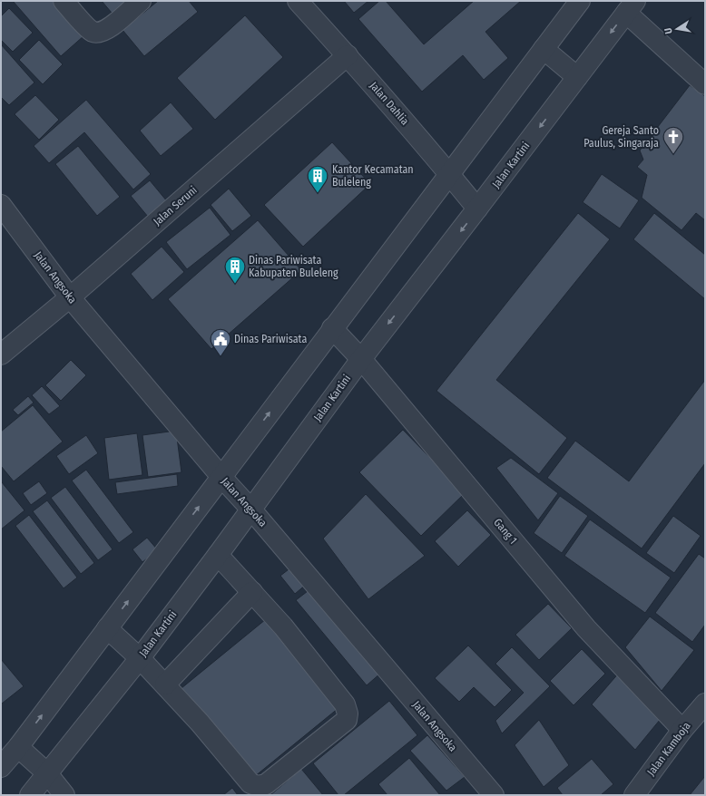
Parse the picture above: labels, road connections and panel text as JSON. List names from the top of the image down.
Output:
{
  "streets": {
    "street": [
      "Jalan Dahlia",
      "Jalan Kartini",
      "Jalan Seruni",
      "Jalan Angsoka",
      "Gang 1",
      "Jalan Kamboja"
    ]
  },
  "crossings": [
    ["Jalan Dahlia", "Jalan Kartini"],
    ["Jalan Dahlia", "Jalan Seruni"],
    ["Jalan Kartini", "Jalan Angsoka"],
    ["Jalan Kartini", "Gang 1"],
    ["Jalan Seruni", "Jalan Angsoka"],
    ["Gang 1", "Jalan Kamboja"]
  ],
  "places": {
    "church": ["Gereja Santo Paulus, Singaraja"],
    "building": ["Kantor Kecamatan Buleleng", "Dinas Pariwisata Kabupaten Buleleng"],
    "public building": ["Dinas Pariwisata"]
  },
  "north": "left"
}
